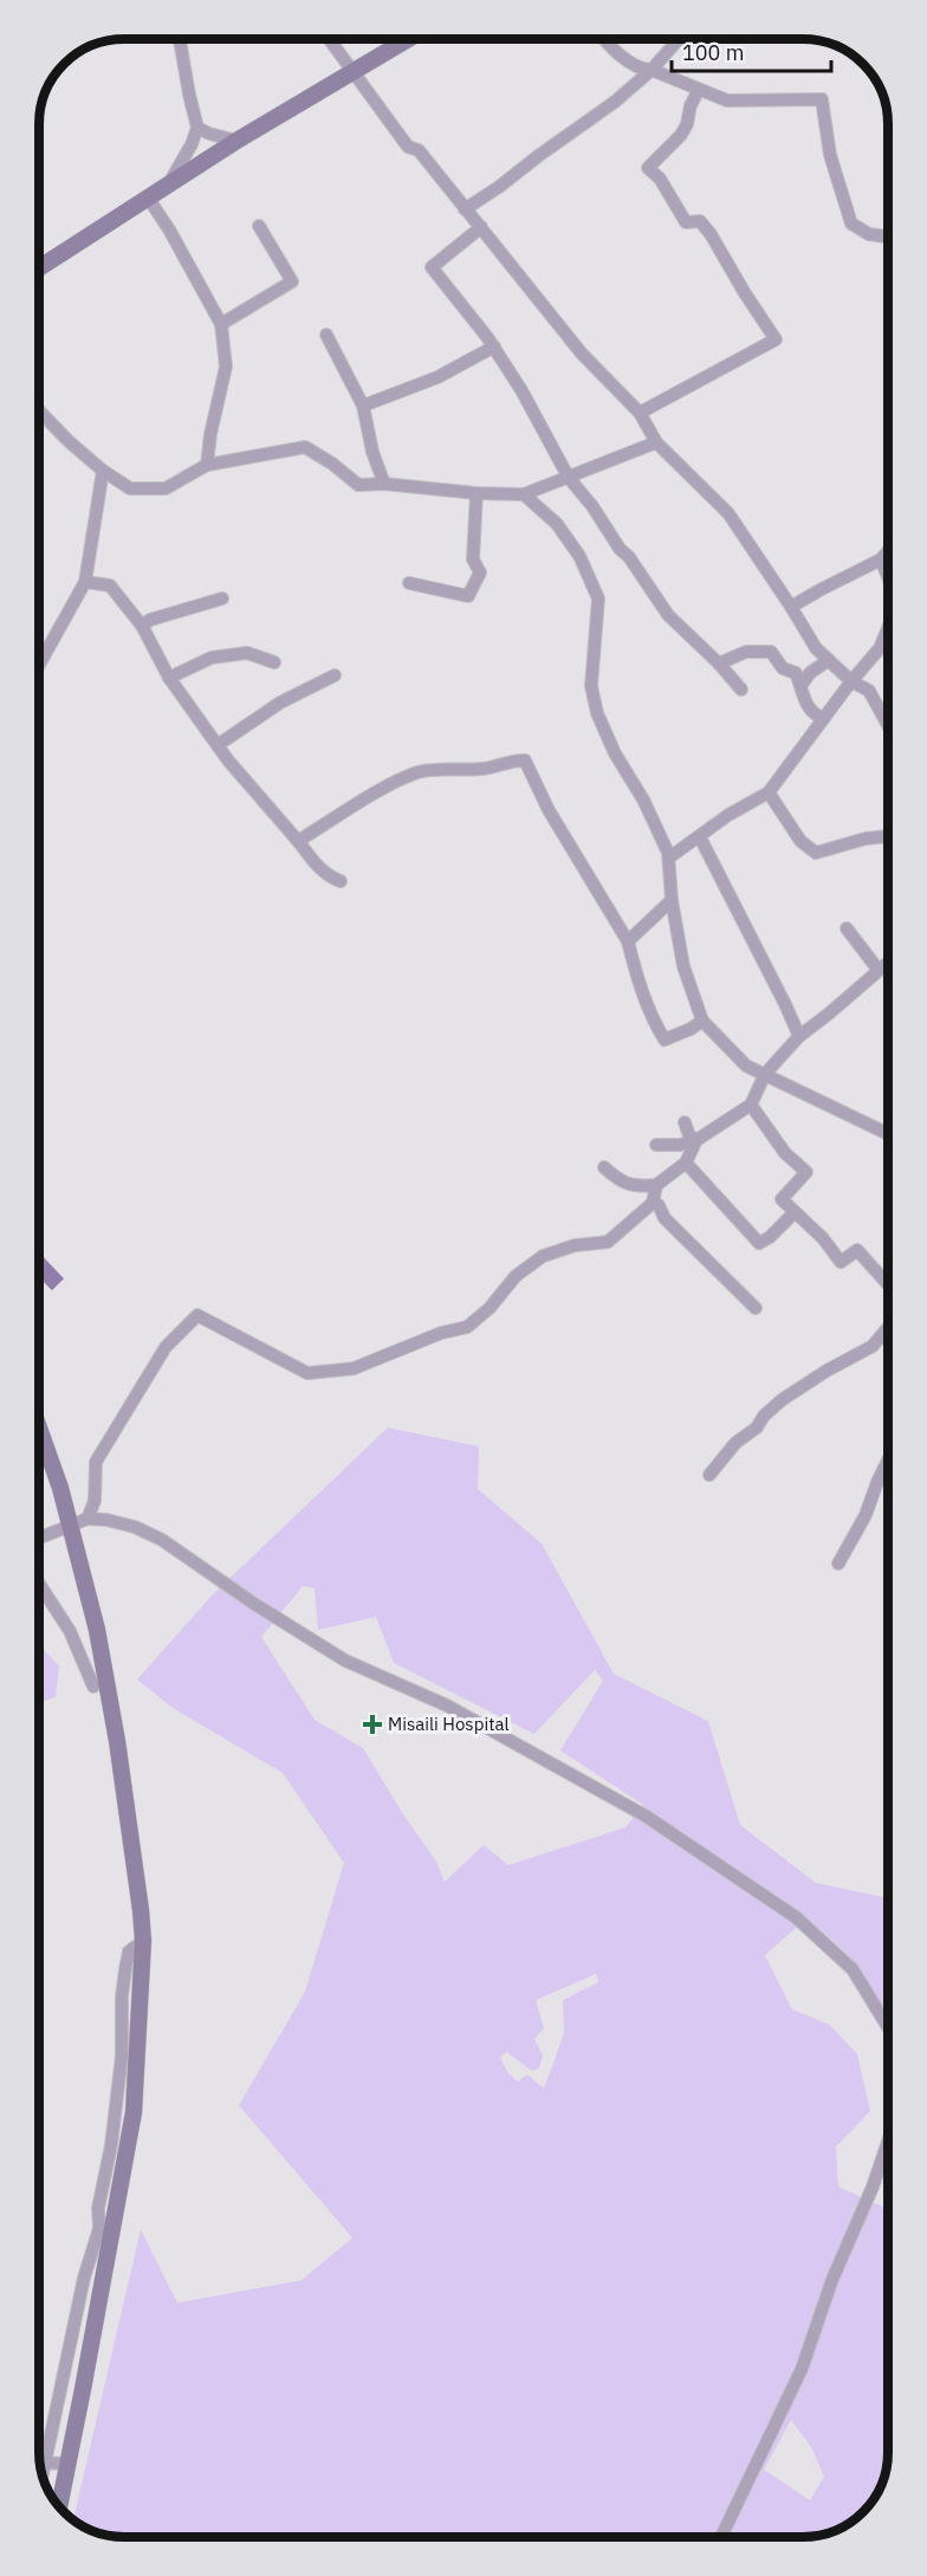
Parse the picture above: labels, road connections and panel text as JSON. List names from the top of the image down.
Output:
{
  "places": {
    "health": ["Misaili Hospital"]
  },
  "scale_bar": "100 m"
}
